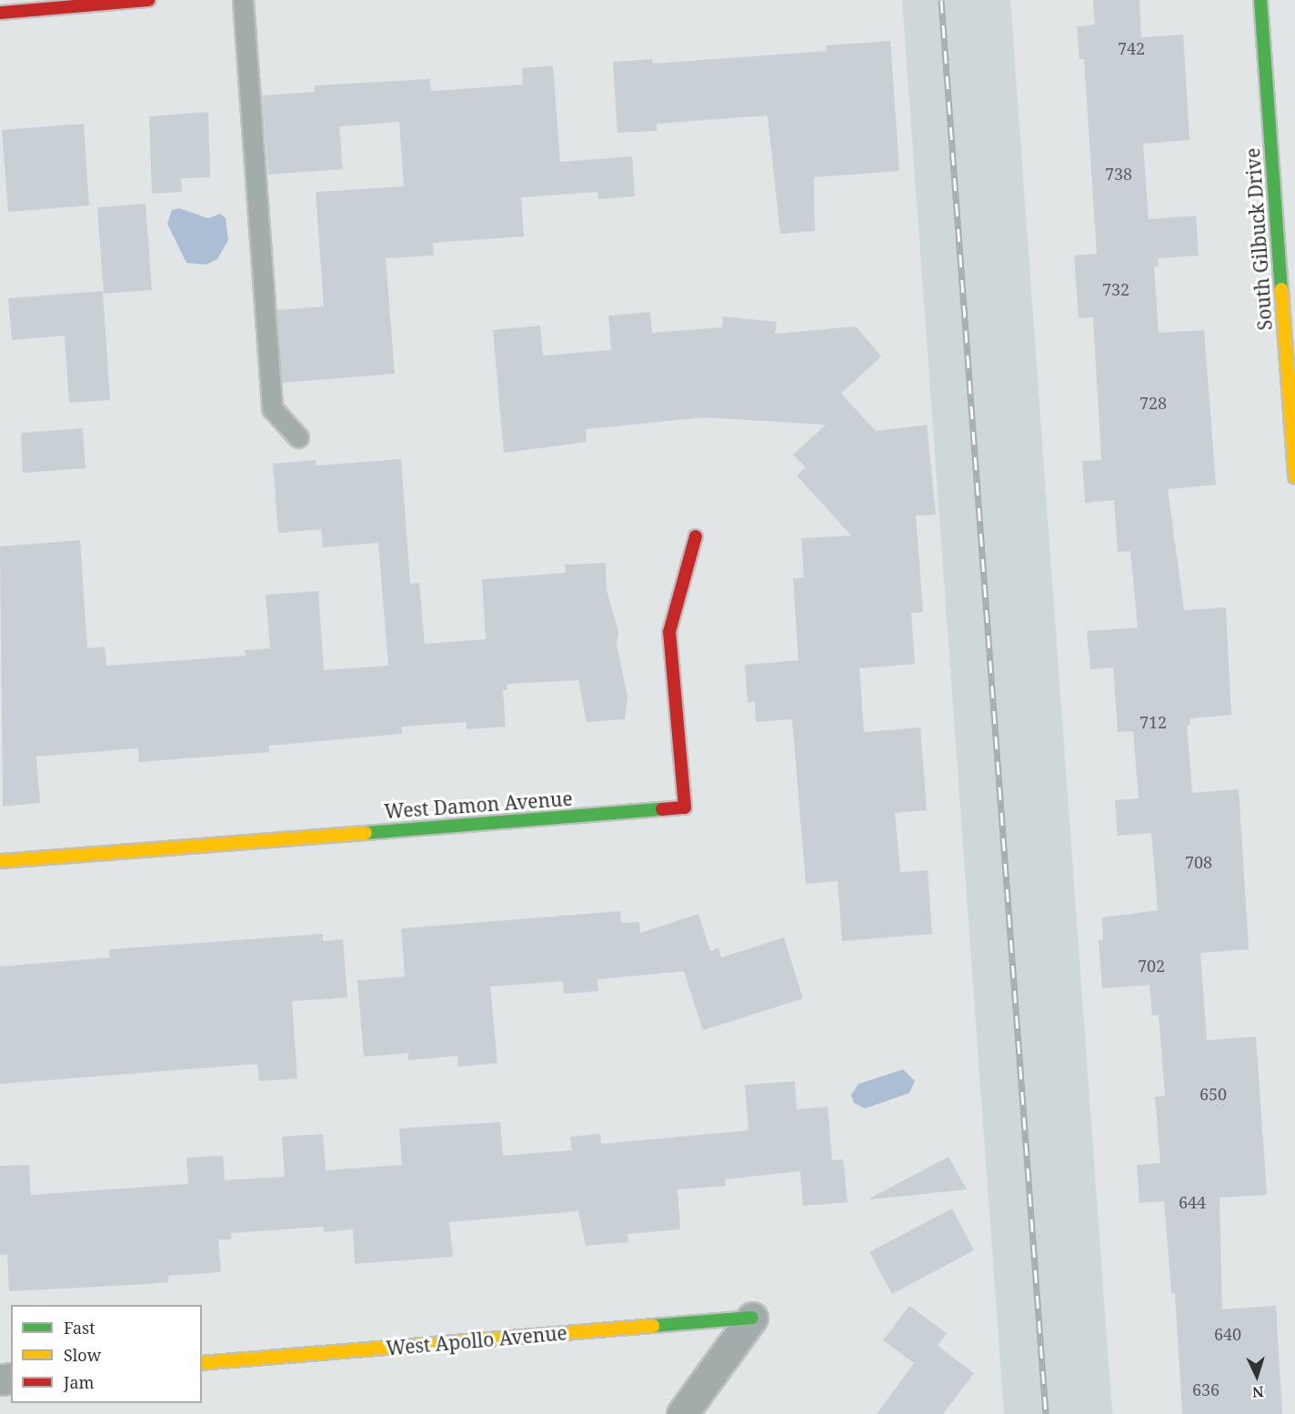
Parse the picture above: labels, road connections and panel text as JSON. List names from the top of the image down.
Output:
{
  "streets": {
    "street": ["South Gilbuck Drive", "West Damon Avenue", "West Apollo Avenue"]
  },
  "house_numbers": [
    "742",
    "738",
    "732",
    "728",
    "712",
    "708",
    "702",
    "650",
    "644",
    "640",
    "636"
  ],
  "legend": ["Fast", "Slow", "Jam"],
  "north": "bottom"
}
